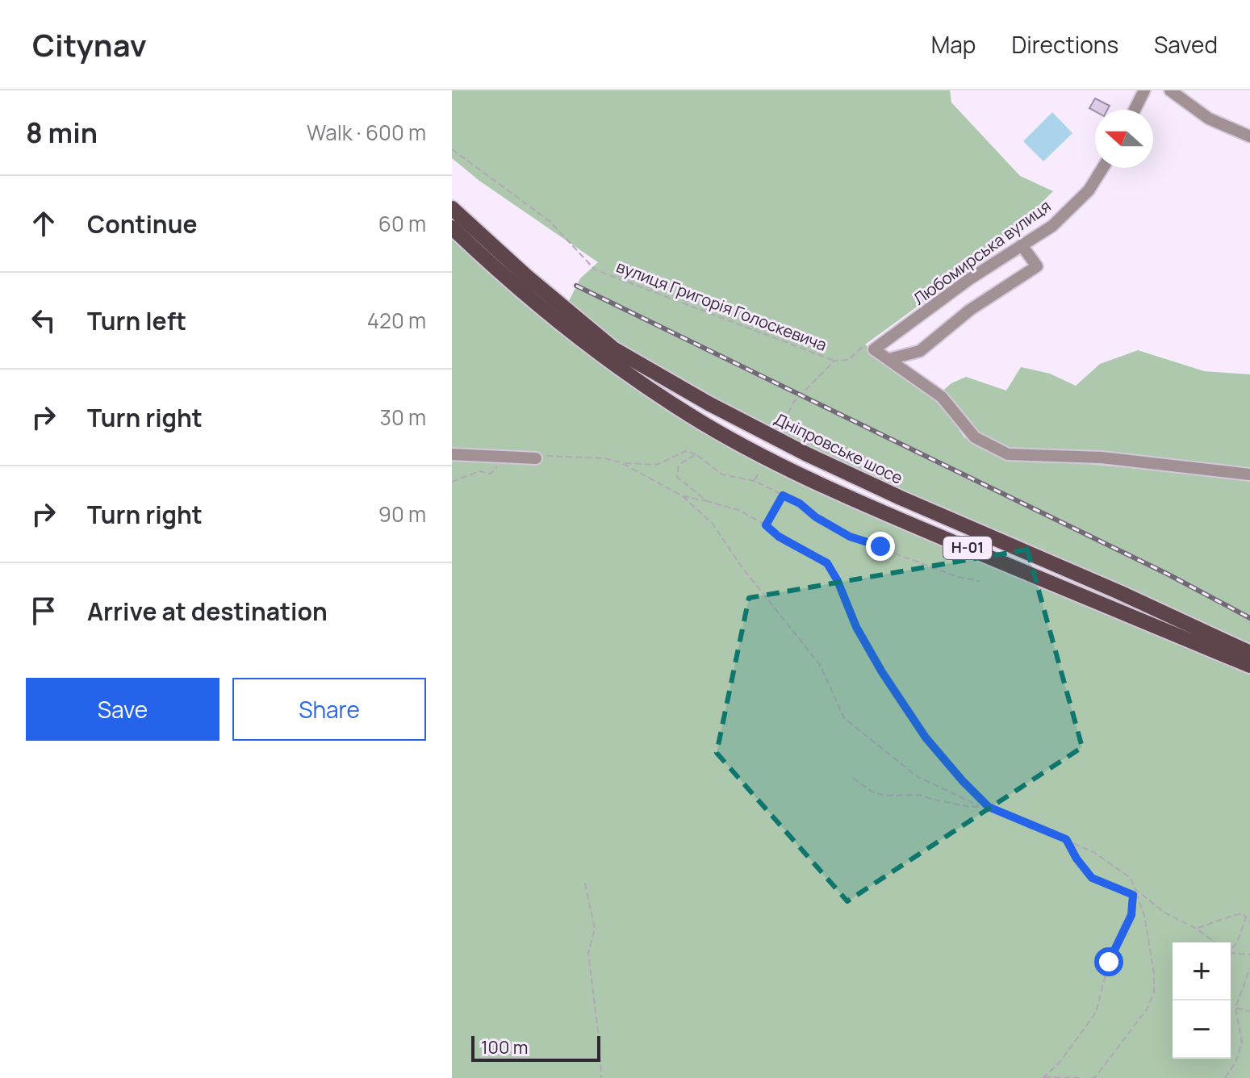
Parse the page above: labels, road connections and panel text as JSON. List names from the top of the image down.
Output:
{
  "streets": {
    "main road": ["Дніпровське шосе", "Н-01"],
    "street": ["Любомирська вулиця"],
    "path": ["вулиця Григорія Голоскевича"]
  },
  "scale_bar": "100 m",
  "north": "left",
  "page": {
    "header": "Citynav",
    "nav": ["Map", "Directions", "Saved"],
    "heading": ["8 min", "Walk · 600 m"],
    "list": [
      ["Continue", "60 m"],
      ["Turn left", "420 m"],
      ["Turn right", "30 m"],
      ["Turn right", "90 m"],
      "Arrive at destination"
    ],
    "buttons": ["Save", "Share"],
    "map_buttons": ["+", "−"],
    "scale": "100 m"
  }
}
